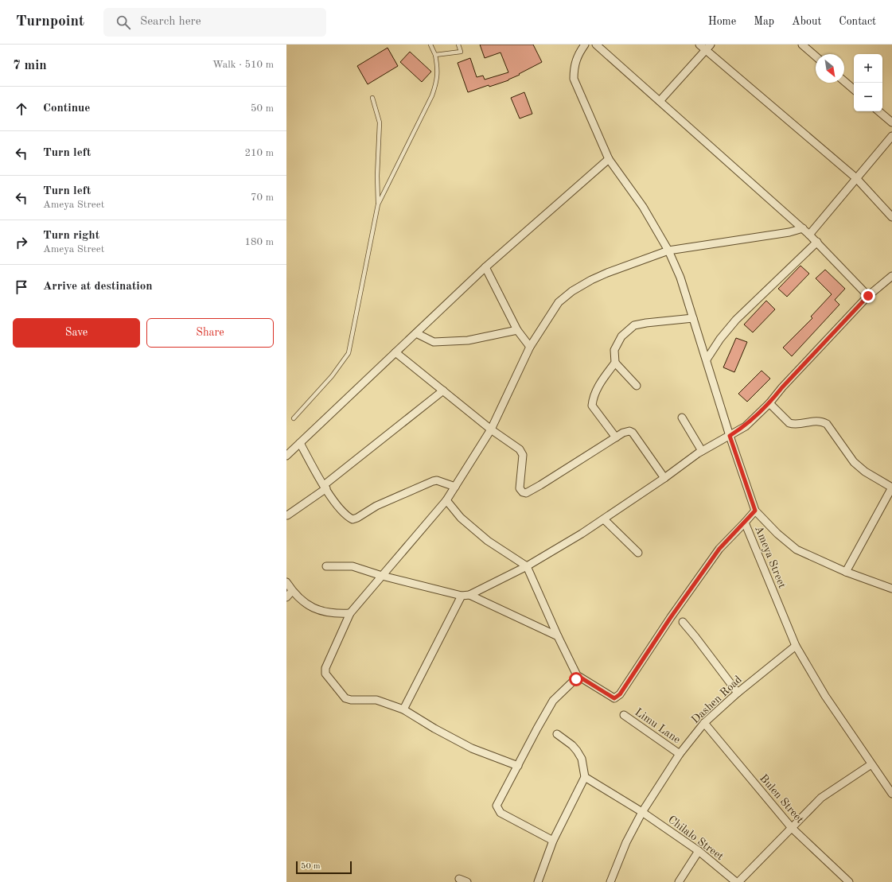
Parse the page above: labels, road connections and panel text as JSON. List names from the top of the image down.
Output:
{
  "streets": {
    "street": [
      "Ameya Street",
      "Dashen Road",
      "Limu Lane",
      "Bulen Street",
      "Chilalo Street"
    ]
  },
  "crossings": [
    ["Ameya Street", "Dashen Road"],
    ["Dashen Road", "Limu Lane"],
    ["Dashen Road", "Bulen Street"],
    ["Dashen Road", "Chilalo Street"]
  ],
  "scale_bar": "50 m",
  "north": "bottom right",
  "page": {
    "header": "Turnpoint",
    "search": "Search here",
    "nav": [
      "Home",
      "Map",
      "About",
      "Contact"
    ],
    "heading": ["7 min", "Walk · 510 m"],
    "map_buttons": ["+", "−"],
    "list": [
      ["Continue", "50 m"],
      ["Turn left", "210 m"],
      ["Turn left", "Ameya Street", "70 m"],
      ["Turn right", "Ameya Street", "180 m"],
      "Arrive at destination"
    ],
    "buttons": ["Save", "Share"],
    "scale": "50 m"
  }
}
